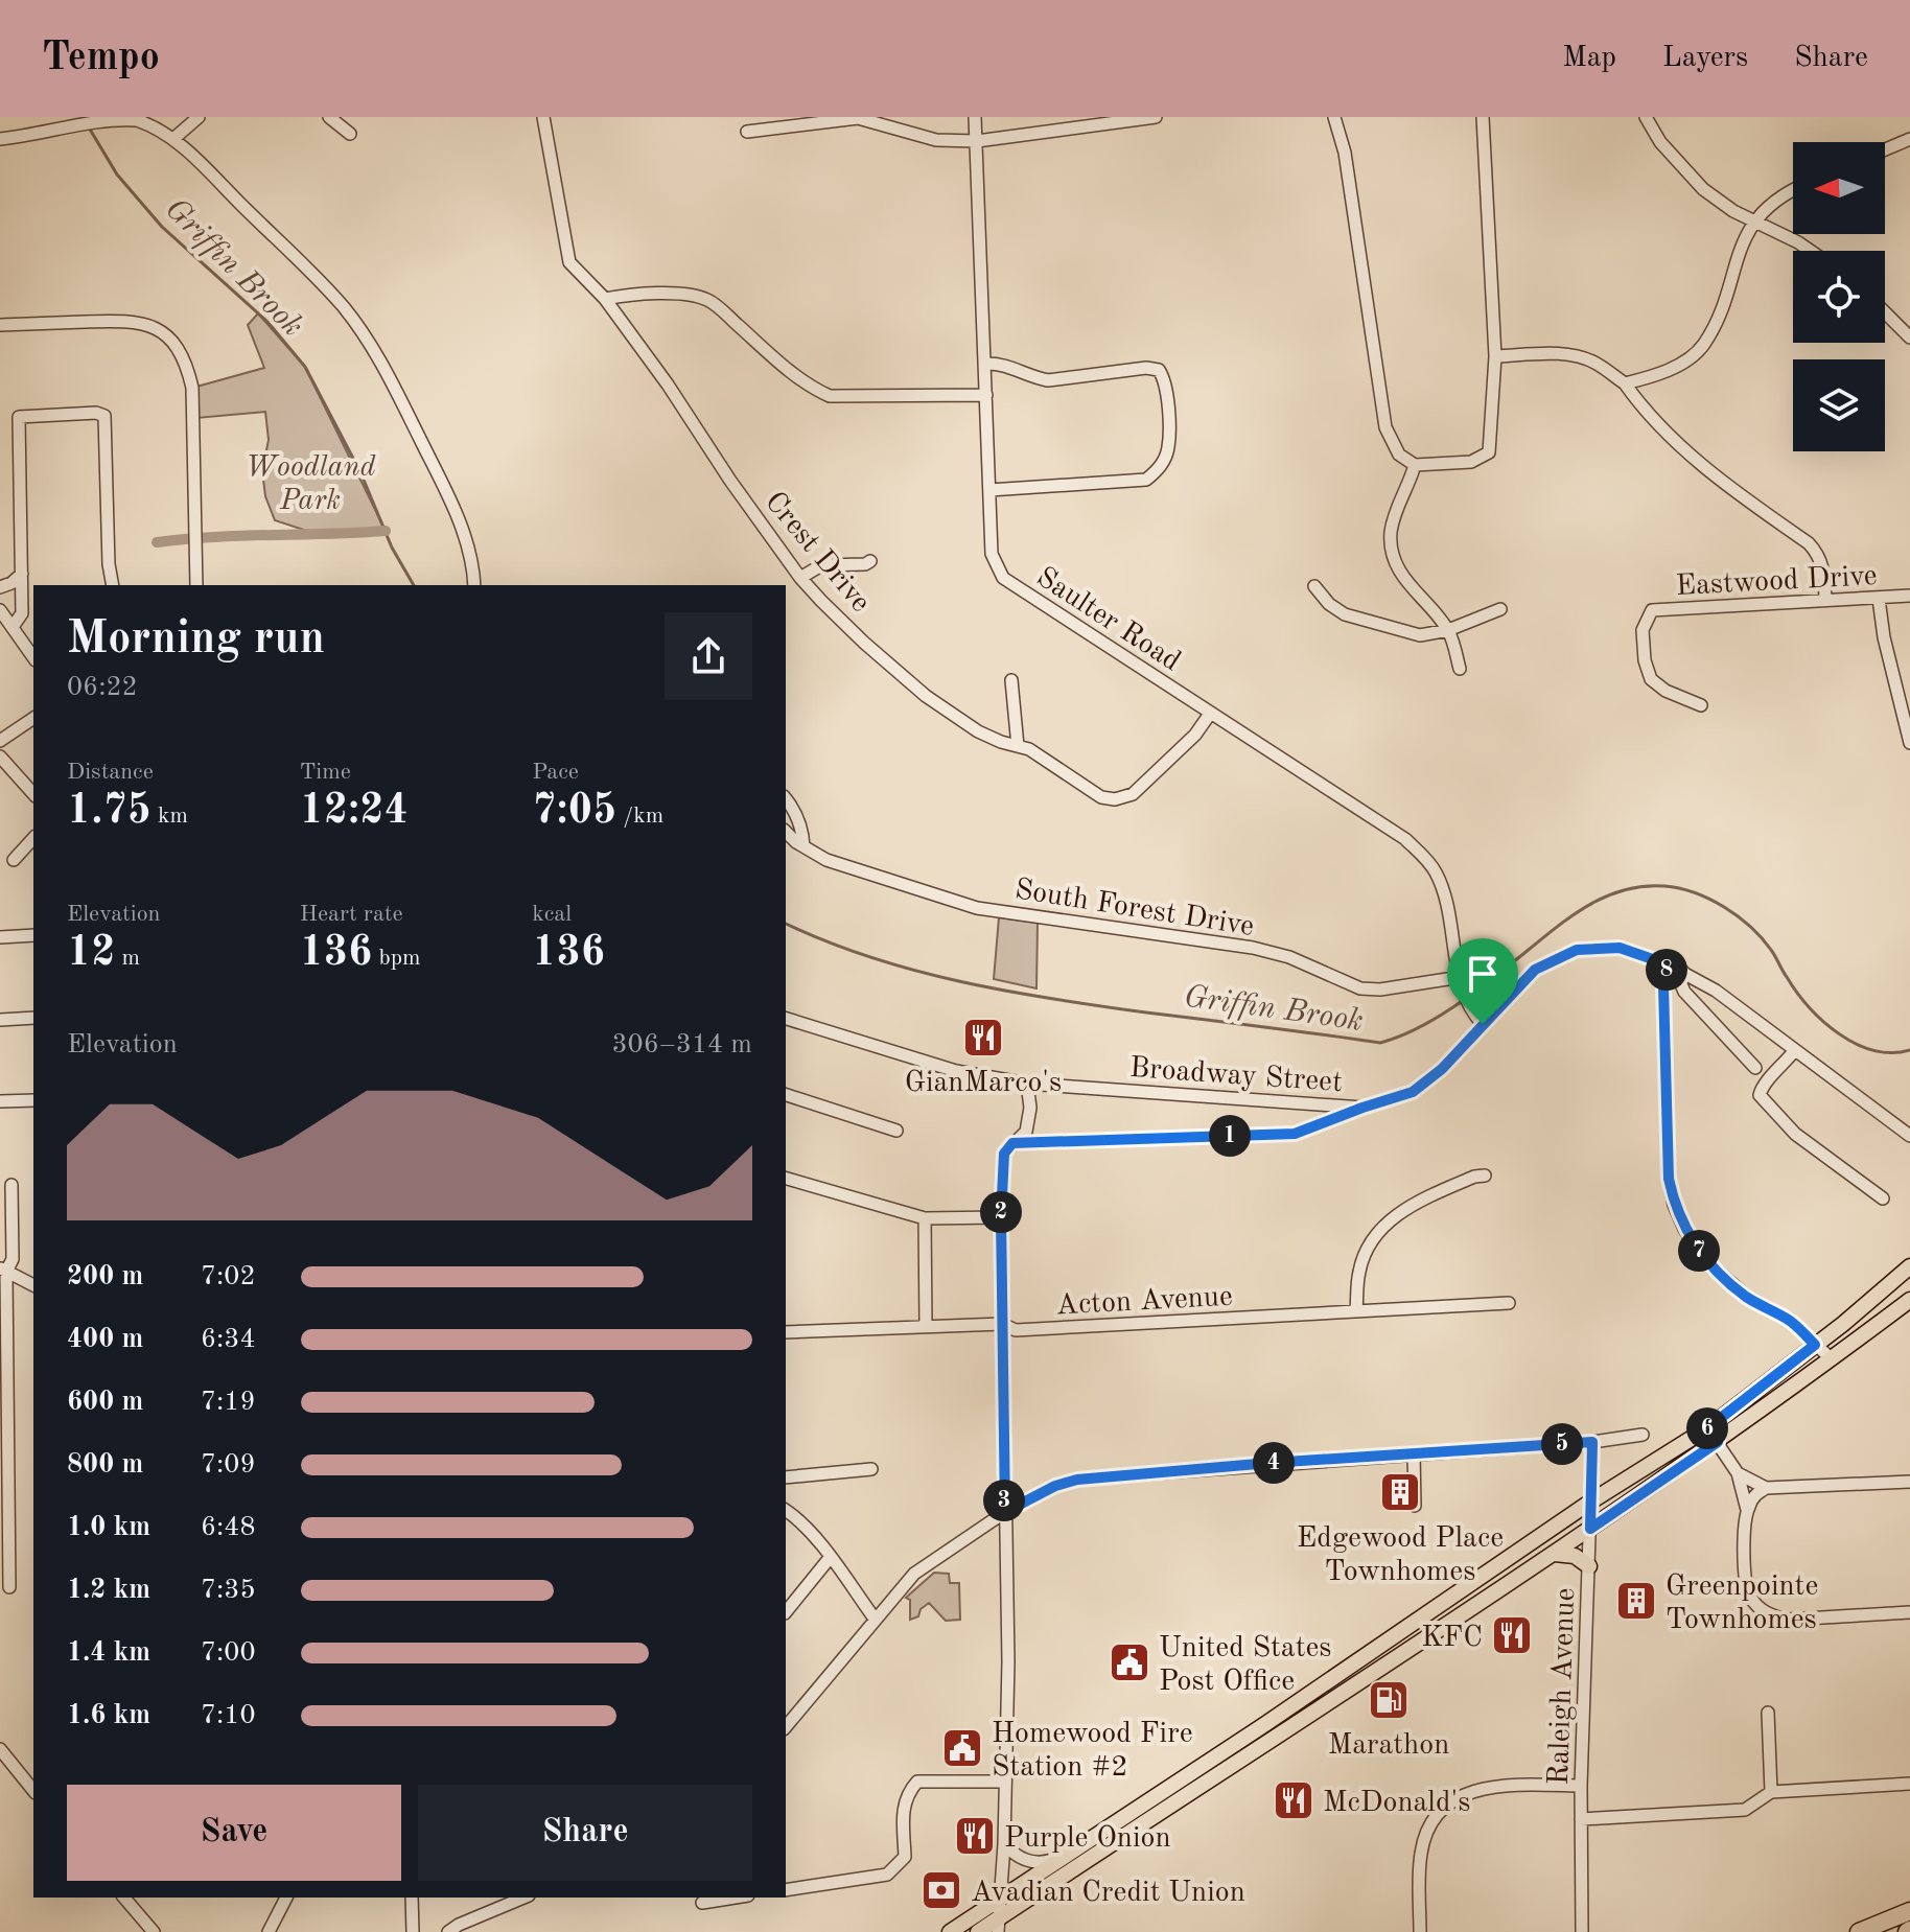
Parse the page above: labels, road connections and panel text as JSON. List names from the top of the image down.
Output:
{
  "streets": {
    "street": [
      "Crest Drive",
      "Eastwood Drive",
      "Saulter Road",
      "South Forest Drive",
      "Broadway Street",
      "Acton Avenue",
      "Raleigh Avenue"
    ]
  },
  "crossings": [
    ["Crest Drive", "Saulter Road"],
    ["Saulter Road", "South Forest Drive"],
    ["Saulter Road", "Broadway Street"]
  ],
  "water": ["Griffin Brook"],
  "parks": ["Woodland Park"],
  "places": {
    "restaurant": [
      "GianMarco's",
      "KFC",
      "McDonald's",
      "Purple Onion"
    ],
    "building": ["Edgewood Place Townhomes", "Greenpointe Townhomes"],
    "public building": ["United States Post Office", "Homewood Fire Station #2"],
    "fuel station": ["Marathon"],
    "bank": ["Avadian Credit Union"]
  },
  "north": "left",
  "page": {
    "header": "Tempo",
    "nav": ["Map", "Layers", "Share"],
    "heading": ["Morning run", "06:22"],
    "stats": [
      ["Distance", "1.75 km"],
      ["Time", "12:24"],
      ["Pace", "7:05 /km"],
      ["Elevation", "12 m"],
      ["Heart rate", "136 bpm"],
      ["kcal", "136"]
    ],
    "pins": [
      "8",
      "1",
      "2",
      "7",
      "6",
      "5",
      "4",
      "3"
    ],
    "chart": ["Elevation", "306–314 m"],
    "list": [
      {
        "name": "200 m",
        "note": "7:02"
      },
      {
        "name": "400 m",
        "note": "6:34"
      },
      {
        "name": "600 m",
        "note": "7:19"
      },
      {
        "name": "800 m",
        "note": "7:09"
      },
      {
        "name": "1.0 km",
        "note": "6:48"
      },
      {
        "name": "1.2 km",
        "note": "7:35"
      },
      {
        "name": "1.4 km",
        "note": "7:00"
      },
      {
        "name": "1.6 km",
        "note": "7:10"
      }
    ],
    "buttons": ["Save", "Share"]
  }
}
